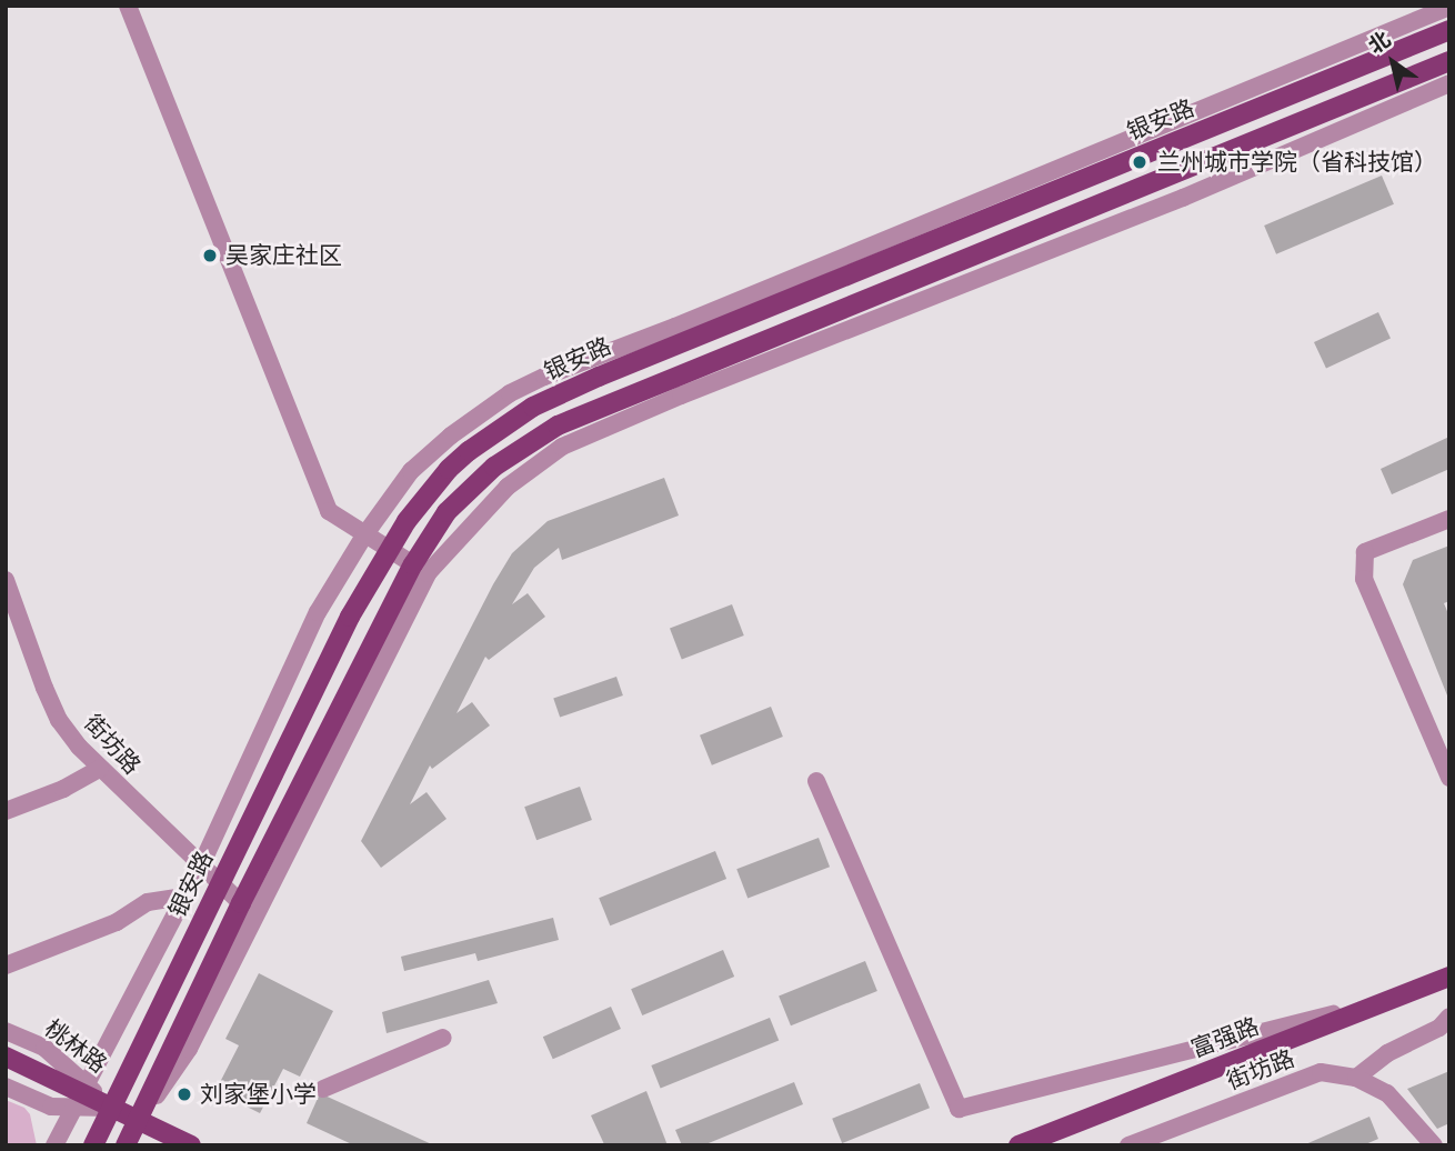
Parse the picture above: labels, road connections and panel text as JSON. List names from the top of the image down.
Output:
{
  "streets": {
    "main road": ["银安路", "富强路", "桃林路"],
    "street": ["街坊路"]
  },
  "crossings": [
    ["银安路", "街坊路"],
    ["银安路", "桃林路"]
  ],
  "places": ["兰州城市学院（省科技馆）", "吴家庄社区", "刘家堡小学"],
  "north": "top left"
}
